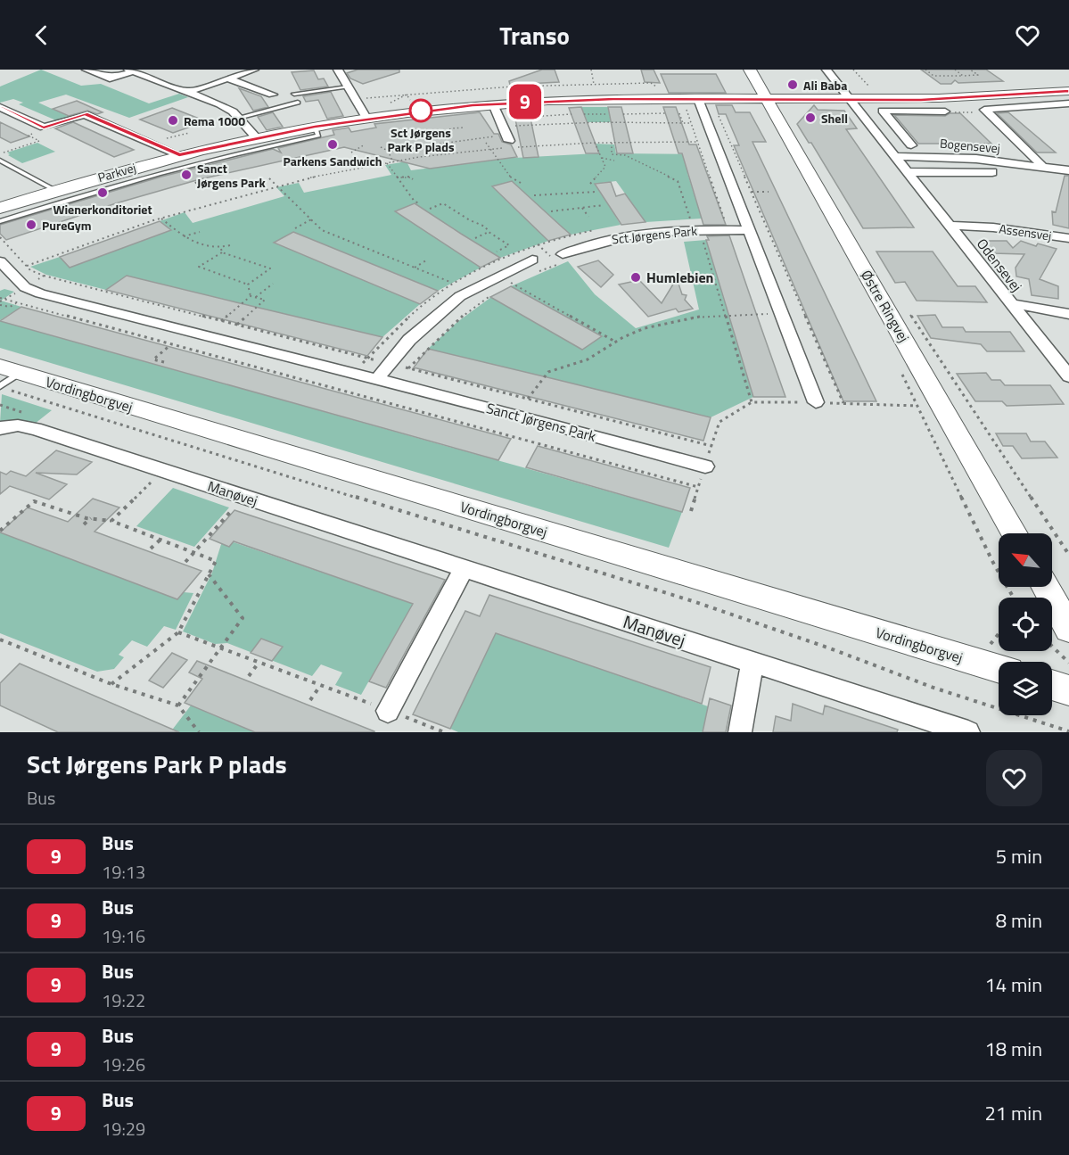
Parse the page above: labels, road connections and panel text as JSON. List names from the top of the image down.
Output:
{
  "streets": {
    "street": [
      "Bogensevej",
      "Parkvej",
      "Assensvej",
      "Sct Jørgens Park",
      "Odensevej",
      "Østre Ringvej",
      "Vordingborgvej",
      "Sanct Jørgens Park",
      "Manøvej"
    ]
  },
  "crossings": [
    ["Bogensevej", "Odensevej"],
    ["Parkvej", "Odensevej"],
    ["Parkvej", "Østre Ringvej"],
    ["Assensvej", "Odensevej"]
  ],
  "places": [
    "Ali Baba",
    "Sct Jørgens Park P plads",
    "Shell",
    "Rema 1000",
    "Parkens Sandwich",
    "Sanct Jørgens Park",
    "Wienerkonditoriet",
    "PureGym",
    "Humlebien"
  ],
  "lines": ["bus line 9"],
  "north": "top left",
  "page": {
    "header": "Transo",
    "on_map": "9",
    "heading": ["Sct Jørgens Park P plads", "Bus"],
    "list": [
      {
        "mark": "9",
        "name": "Bus",
        "note": "19:13",
        "value": "5 min"
      },
      {
        "mark": "9",
        "name": "Bus",
        "note": "19:16",
        "value": "8 min"
      },
      {
        "mark": "9",
        "name": "Bus",
        "note": "19:22",
        "value": "14 min"
      },
      {
        "mark": "9",
        "name": "Bus",
        "note": "19:26",
        "value": "18 min"
      },
      {
        "mark": "9",
        "name": "Bus",
        "note": "19:29",
        "value": "21 min"
      }
    ]
  }
}
